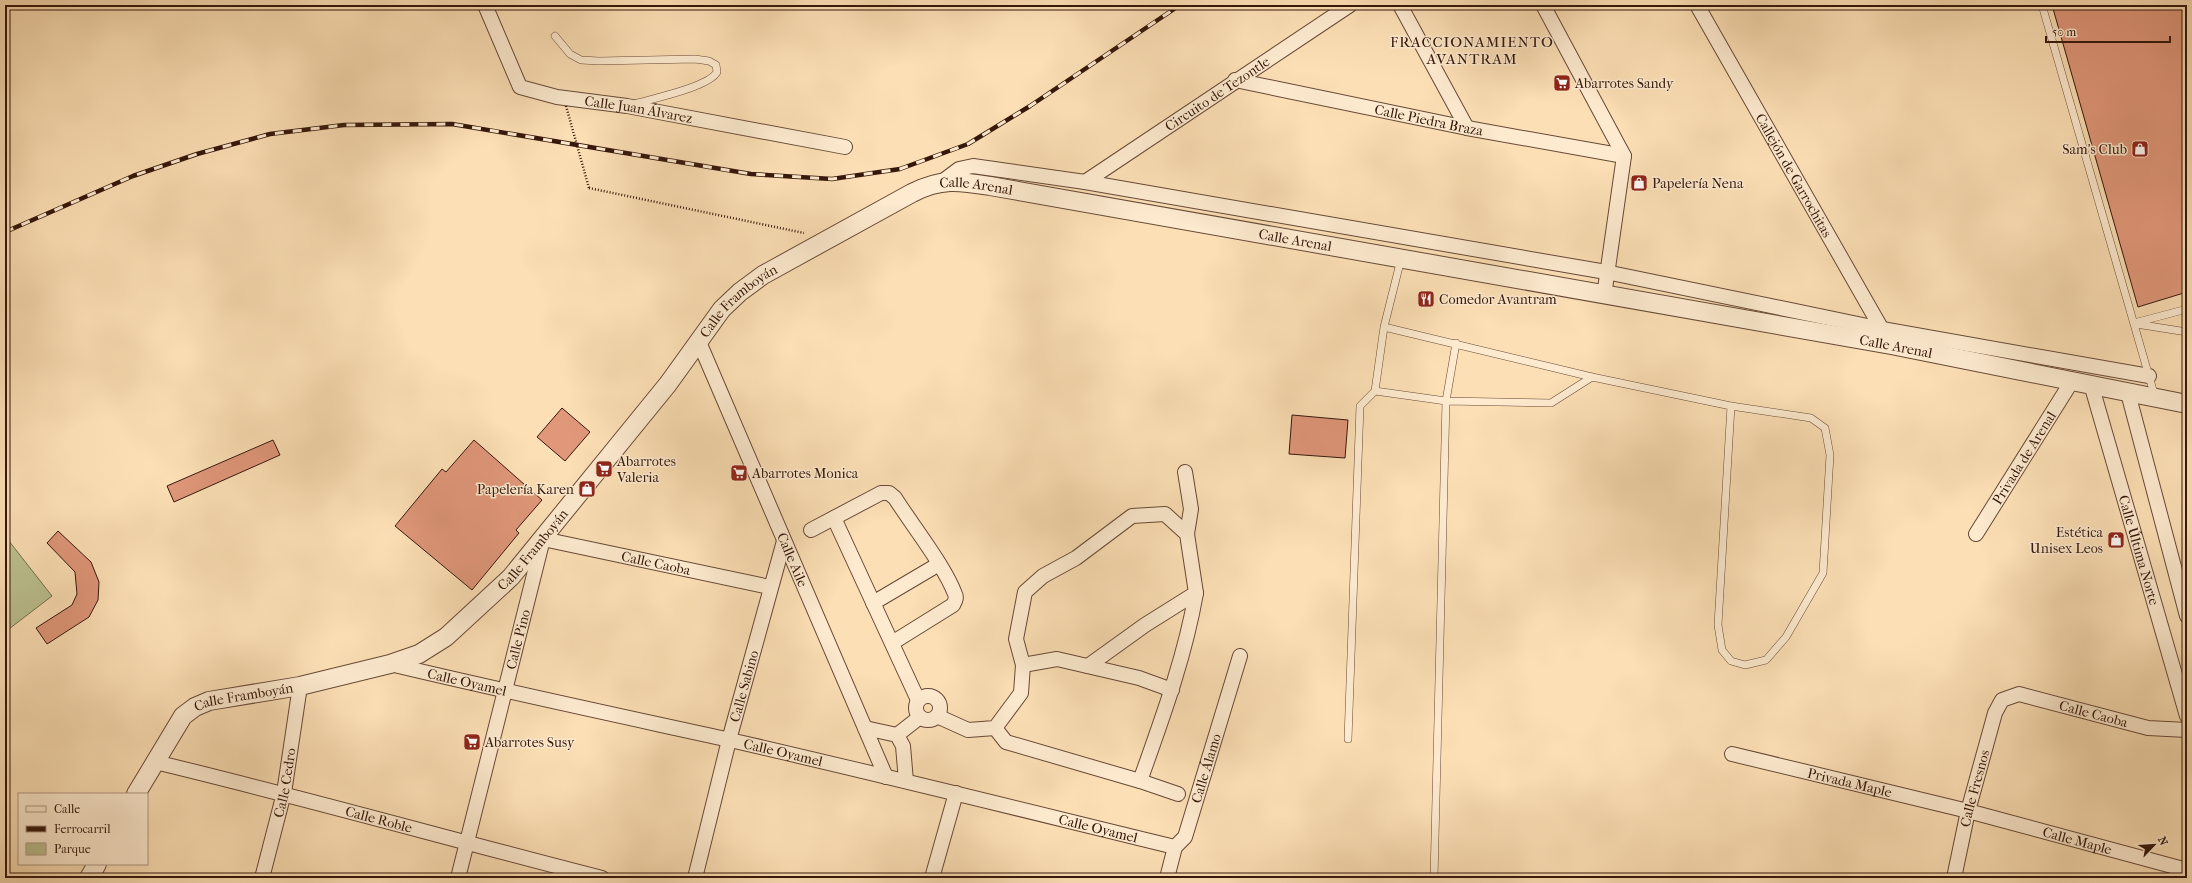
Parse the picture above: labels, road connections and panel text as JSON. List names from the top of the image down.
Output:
{
  "streets": {
    "street": [
      "Circuito de Tezontle",
      "Calle Juan Álvarez",
      "Calle Piedra Braza",
      "Callejón de Garrochitas",
      "Calle Arenal",
      "Calle Framboyán",
      "Privada de Arenal",
      "Calle Última Norte",
      "Calle Aile",
      "Calle Caoba",
      "Calle Pino",
      "Calle Oyamel",
      "Calle Sabino",
      "Calle Álamo",
      "Calle Cedro",
      "Privada Maple",
      "Calle Fresnos",
      "Calle Roble",
      "Calle Maple"
    ]
  },
  "crossings": [
    ["Circuito de Tezontle", "Calle Piedra Braza"],
    ["Circuito de Tezontle", "Calle Arenal"],
    ["Callejón de Garrochitas", "Calle Arenal"],
    ["Calle Arenal", "Calle Framboyán"],
    ["Calle Arenal", "Privada de Arenal"],
    ["Calle Arenal", "Calle Última Norte"],
    ["Calle Framboyán", "Calle Aile"],
    ["Calle Framboyán", "Calle Caoba"],
    ["Calle Framboyán", "Calle Pino"],
    ["Calle Framboyán", "Calle Oyamel"],
    ["Calle Framboyán", "Calle Cedro"],
    ["Calle Framboyán", "Calle Roble"],
    ["Calle Aile", "Calle Oyamel"],
    ["Calle Aile", "Calle Sabino"],
    ["Calle Caoba", "Calle Pino"],
    ["Calle Caoba", "Calle Sabino"],
    ["Calle Caoba", "Calle Fresnos"],
    ["Calle Pino", "Calle Oyamel"],
    ["Calle Pino", "Calle Roble"],
    ["Calle Oyamel", "Calle Sabino"],
    ["Calle Oyamel", "Calle Álamo"],
    ["Calle Cedro", "Calle Roble"],
    ["Privada Maple", "Calle Fresnos"],
    ["Privada Maple", "Calle Maple"],
    ["Calle Fresnos", "Calle Maple"]
  ],
  "districts": ["FRACCIONAMIENTO AVANTRAM"],
  "places": {
    "supermarket": [
      "Abarrotes Sandy",
      "Abarrotes Valeria",
      "Abarrotes Monica",
      "Abarrotes Susy"
    ],
    "shop": [
      "Sam's Club",
      "Papelería Nena",
      "Papelería Karen",
      "Estética Unisex Leos"
    ],
    "restaurant": ["Comedor Avantram"]
  },
  "legend": ["Calle", "Ferrocarril", "Parque"],
  "scale_bar": "50 m",
  "north": "top right"
}
